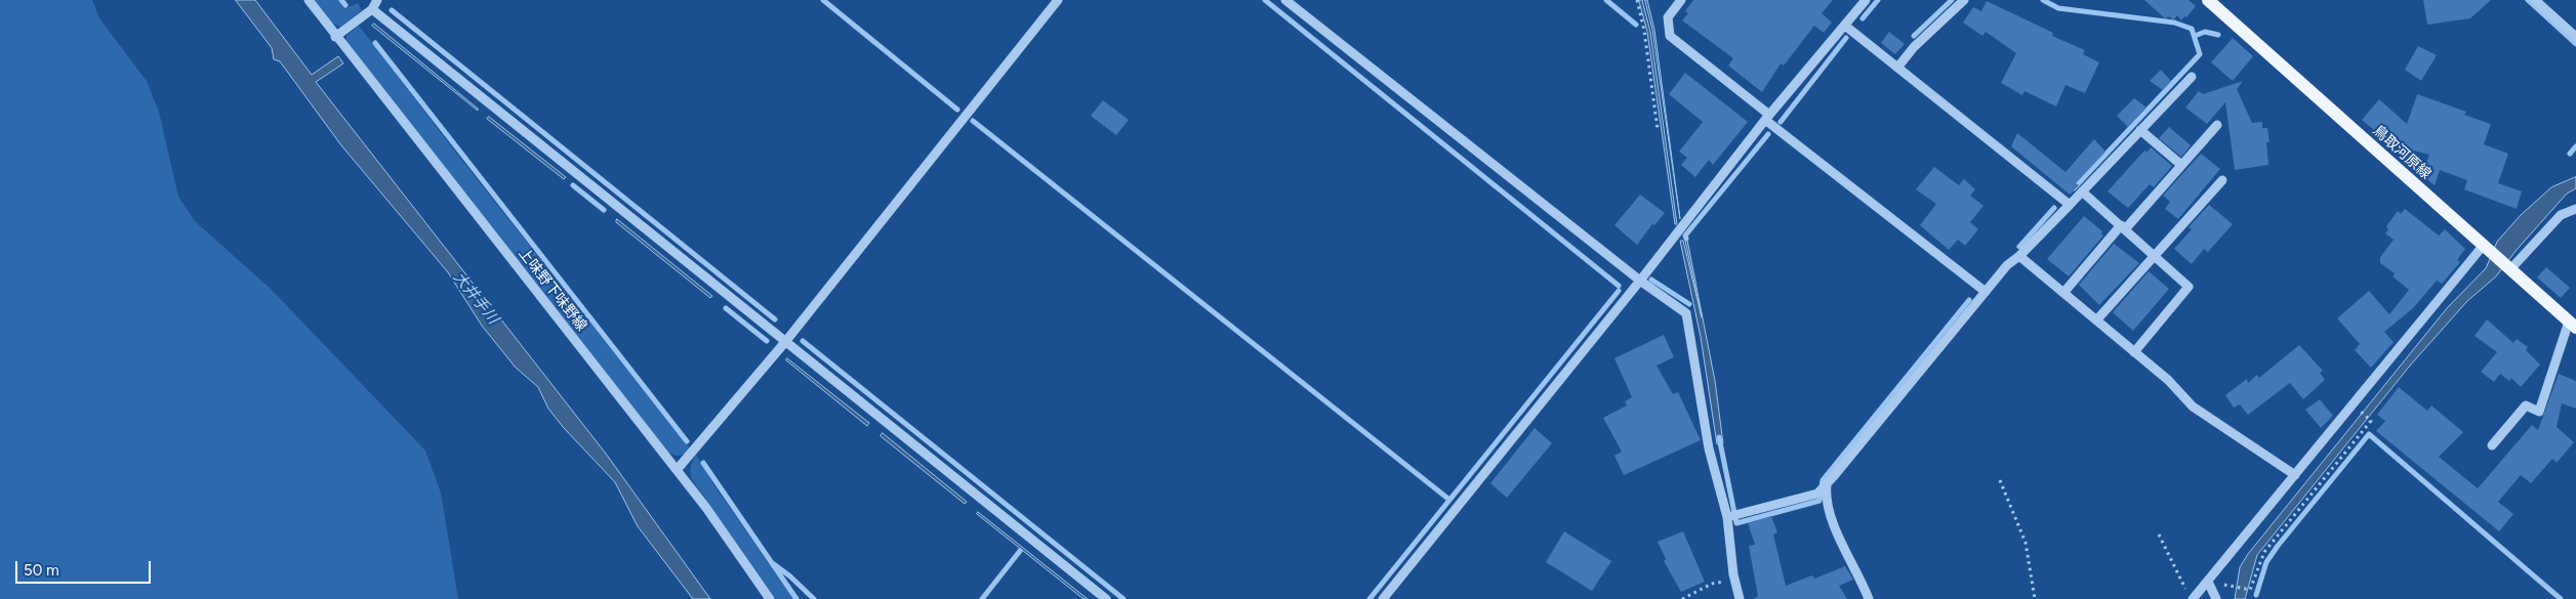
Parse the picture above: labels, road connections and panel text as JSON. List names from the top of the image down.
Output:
{
  "streets": {
    "main road": ["鳥取河原線"],
    "street": ["上味野下味野線"]
  },
  "water": ["大井手川"],
  "scale_bar": "50 m"
}
